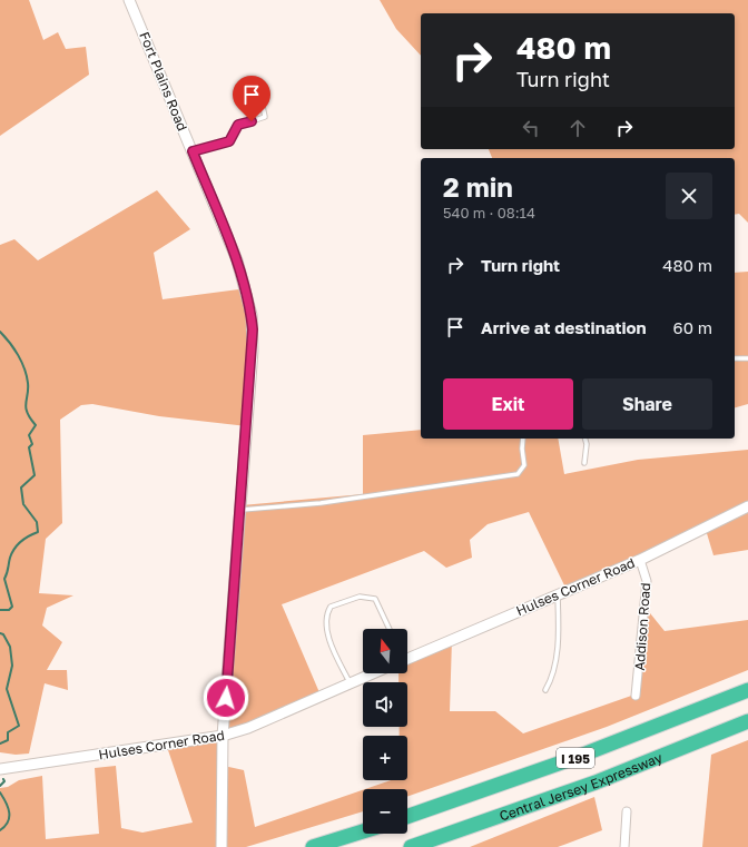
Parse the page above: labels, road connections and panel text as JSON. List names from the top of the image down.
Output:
{
  "streets": {
    "highway": ["I 195", "Central Jersey Expressway"],
    "street": ["Fort Plains Road", "Hulses Corner Road", "Addison Road"]
  },
  "crossings": [
    ["Fort Plains Road", "Hulses Corner Road"],
    ["Hulses Corner Road", "Addison Road"]
  ],
  "north": "top",
  "page": {
    "turn": ["480 m", "Turn right"],
    "heading": ["2 min", "540 m · 08:14"],
    "list": [
      {
        "name": "Turn right",
        "value": "480 m"
      },
      {
        "name": "Arrive at destination",
        "value": "60 m"
      }
    ],
    "buttons": ["Exit", "Share"],
    "map_buttons": ["+", "−"]
  }
}
